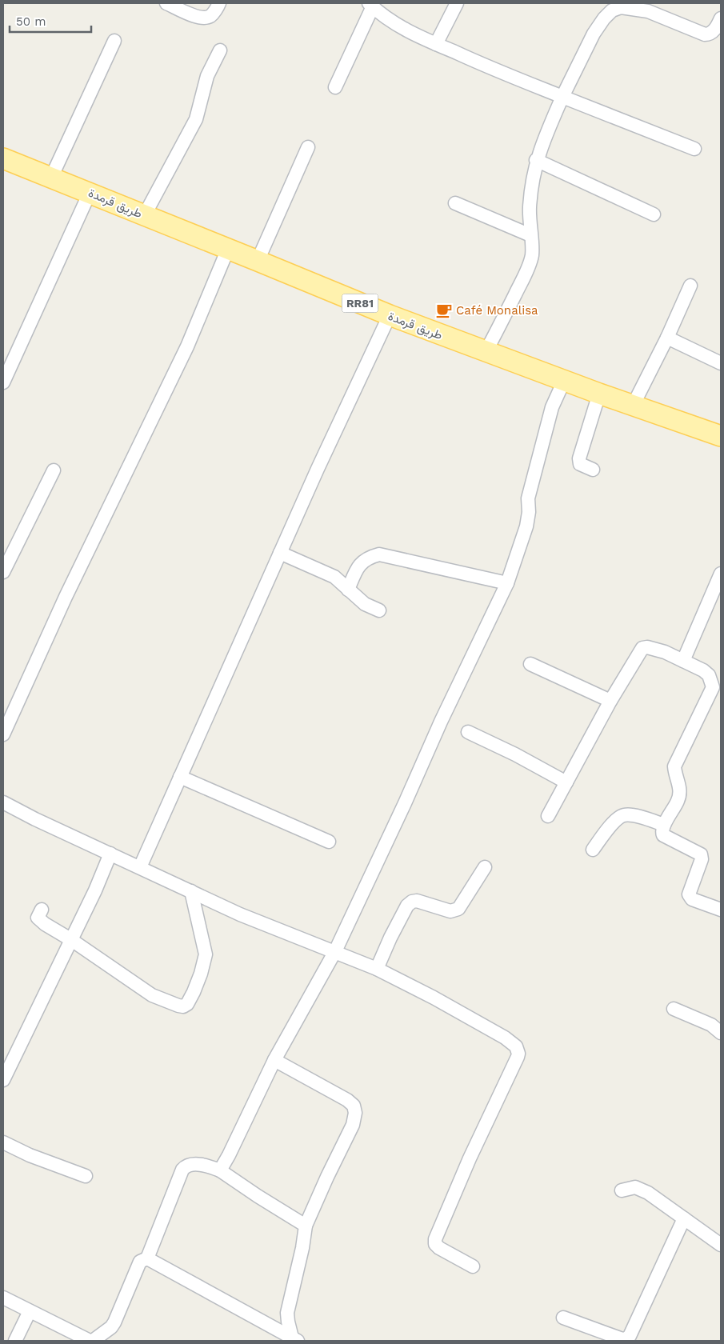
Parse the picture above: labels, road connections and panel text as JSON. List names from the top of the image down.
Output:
{
  "streets": {
    "main road": ["طريق قرمدة", "RR81"]
  },
  "places": {
    "cafe": ["Café Monalisa"]
  },
  "scale_bar": "50 m"
}
